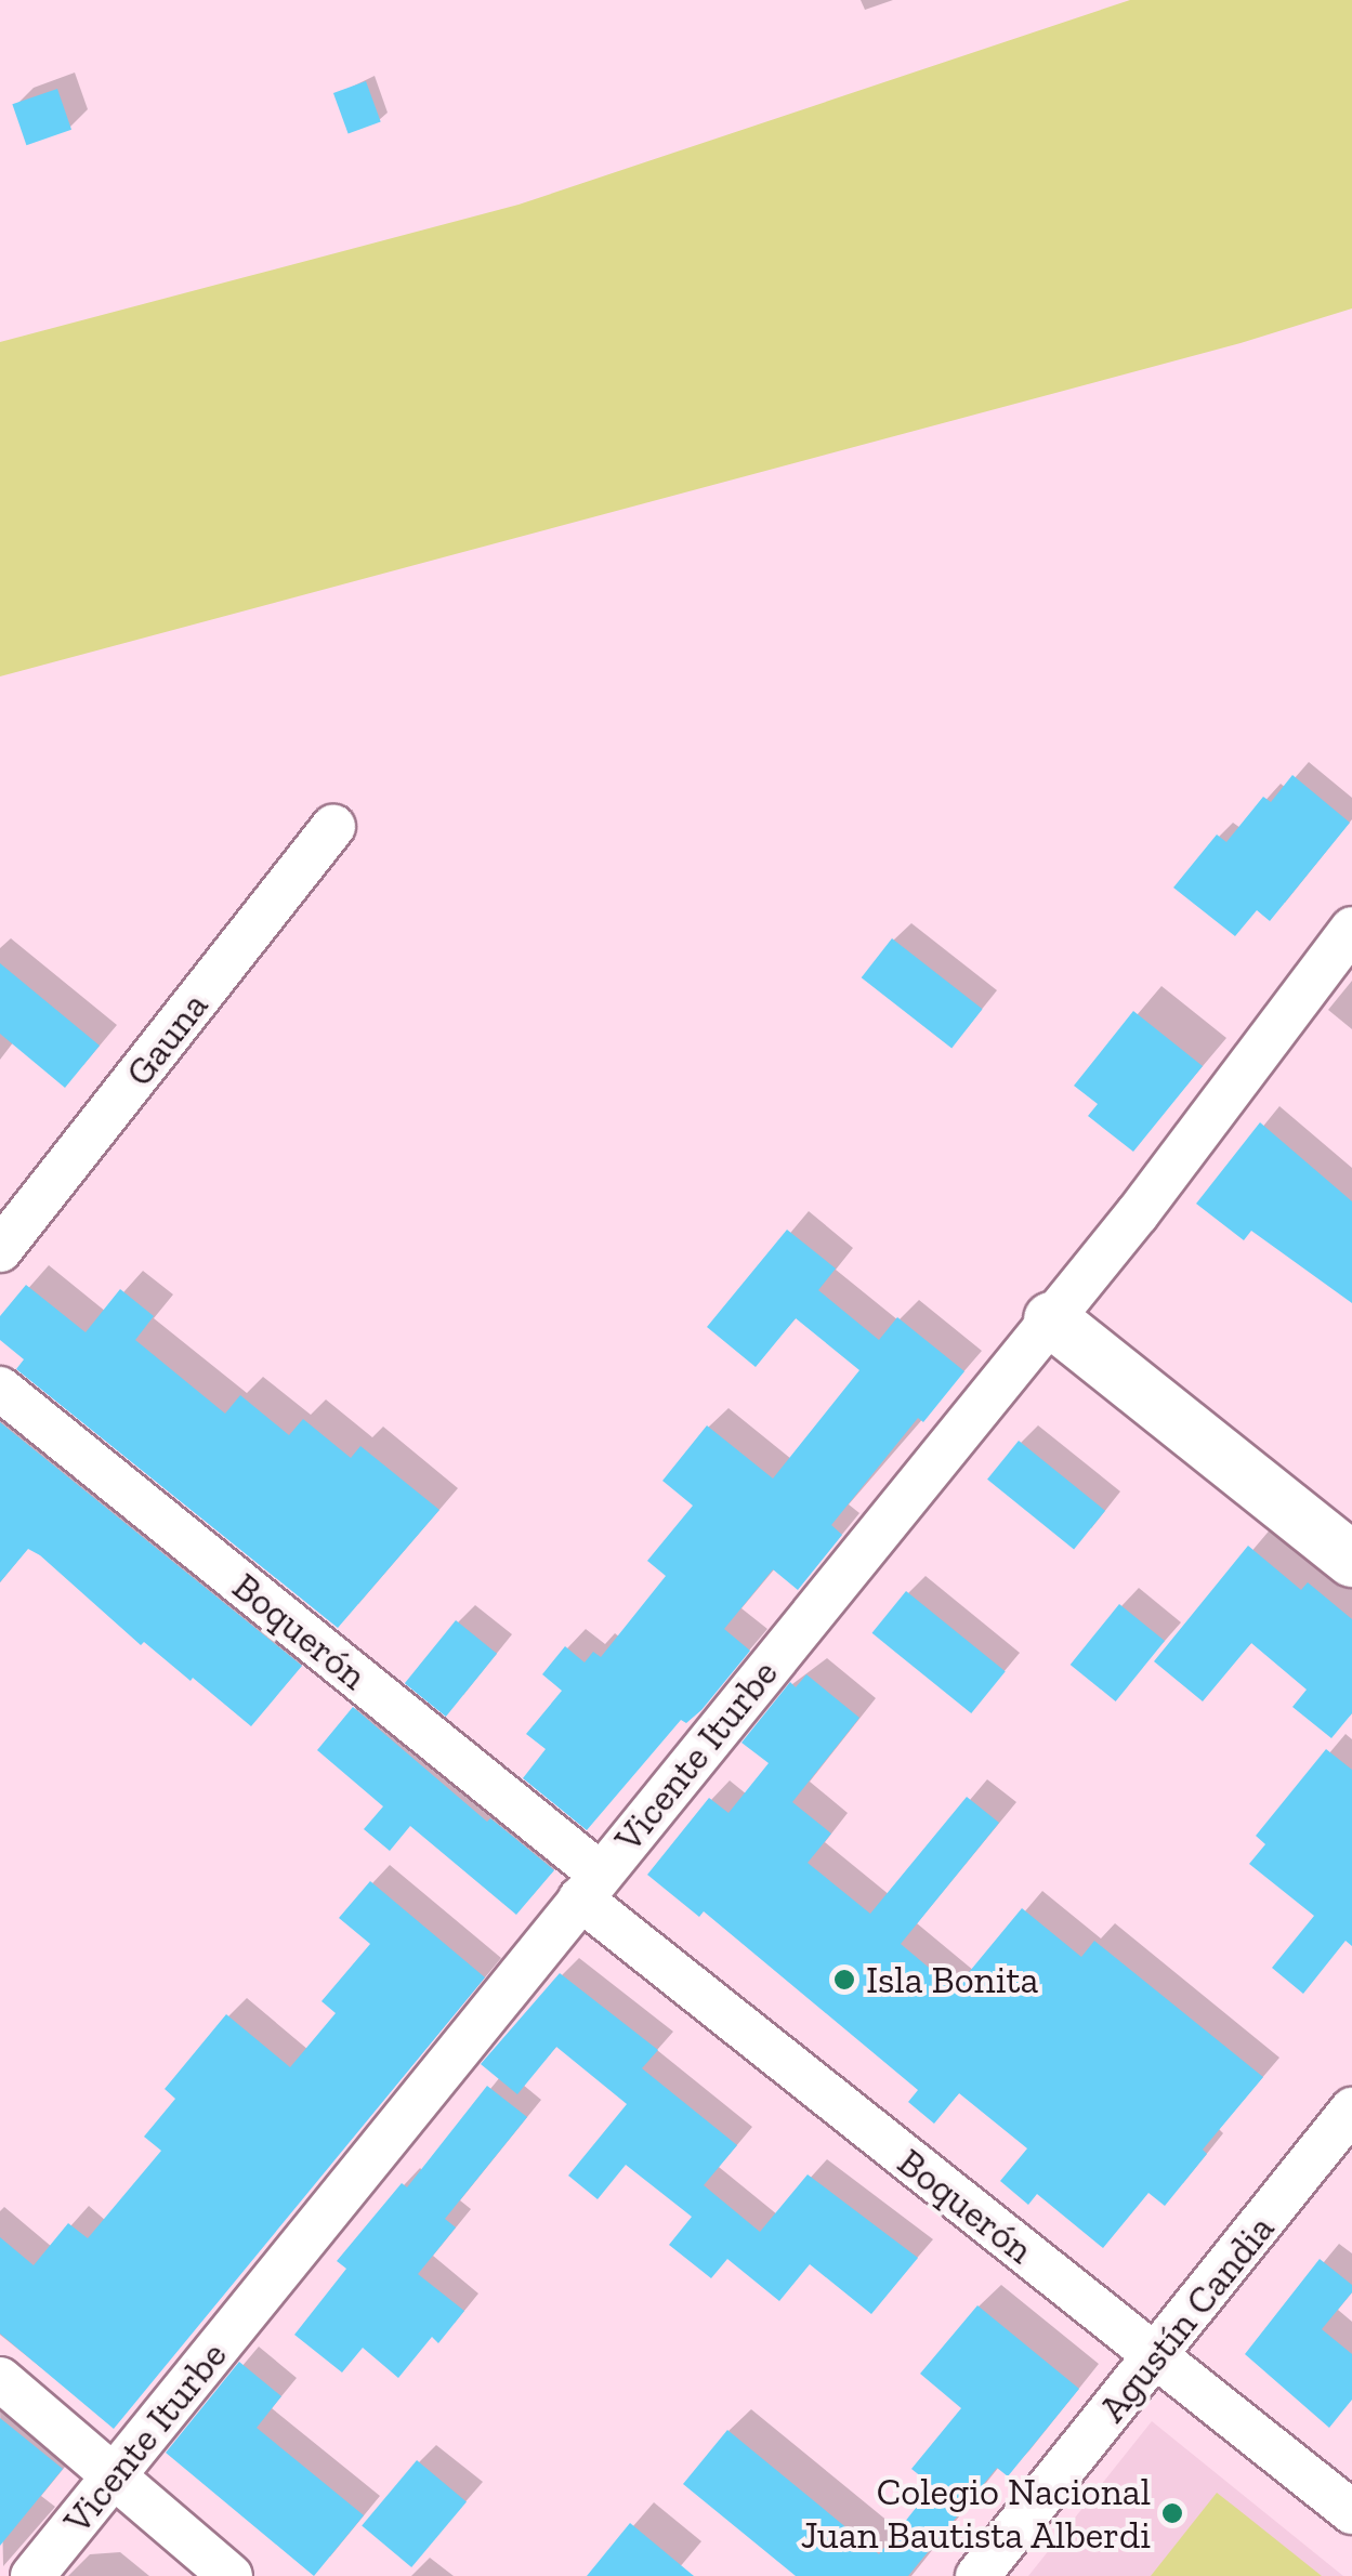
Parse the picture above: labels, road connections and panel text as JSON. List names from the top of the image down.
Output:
{
  "streets": {
    "street": [
      "Gauna",
      "Boquerón",
      "Vicente Iturbe",
      "Agustín Candia"
    ]
  },
  "crossings": [
    ["Boquerón", "Vicente Iturbe"],
    ["Boquerón", "Agustín Candia"]
  ],
  "places": ["Isla Bonita", "Colegio Nacional Juan Bautista Alberdi"]
}
